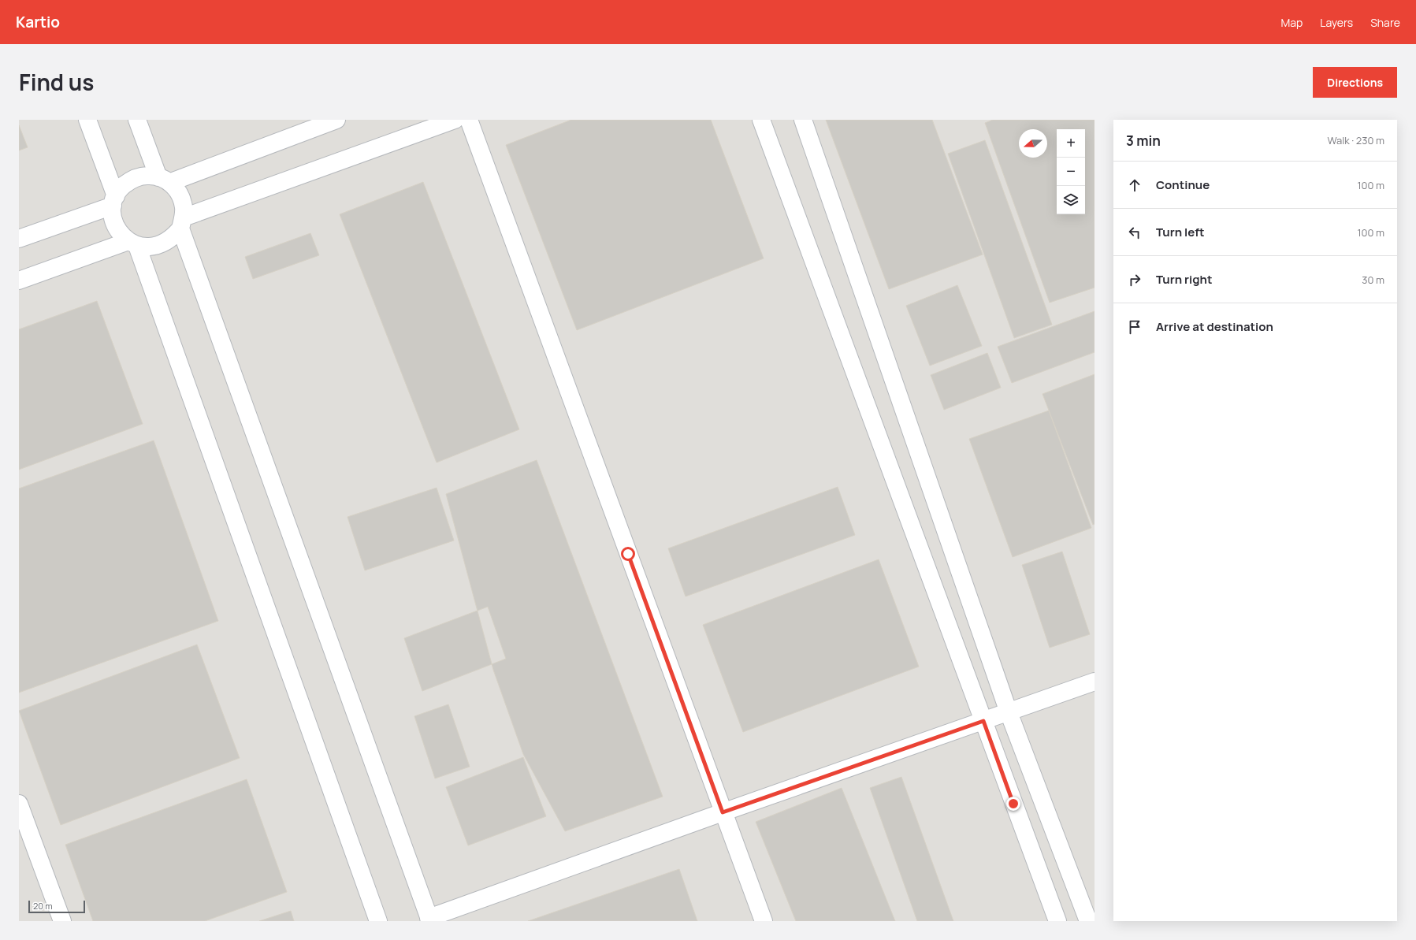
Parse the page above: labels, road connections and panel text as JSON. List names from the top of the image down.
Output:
{
  "scale_bar": "20 m",
  "north": "left",
  "page": {
    "header": "Kartio",
    "nav": ["Map", "Layers", "Share"],
    "title": "Find us",
    "buttons": "Directions",
    "heading": ["3 min", "Walk · 230 m"],
    "map_buttons": ["+", "−"],
    "list": [
      ["Continue", "100 m"],
      ["Turn left", "100 m"],
      ["Turn right", "30 m"],
      "Arrive at destination"
    ],
    "scale": "20 m"
  }
}
